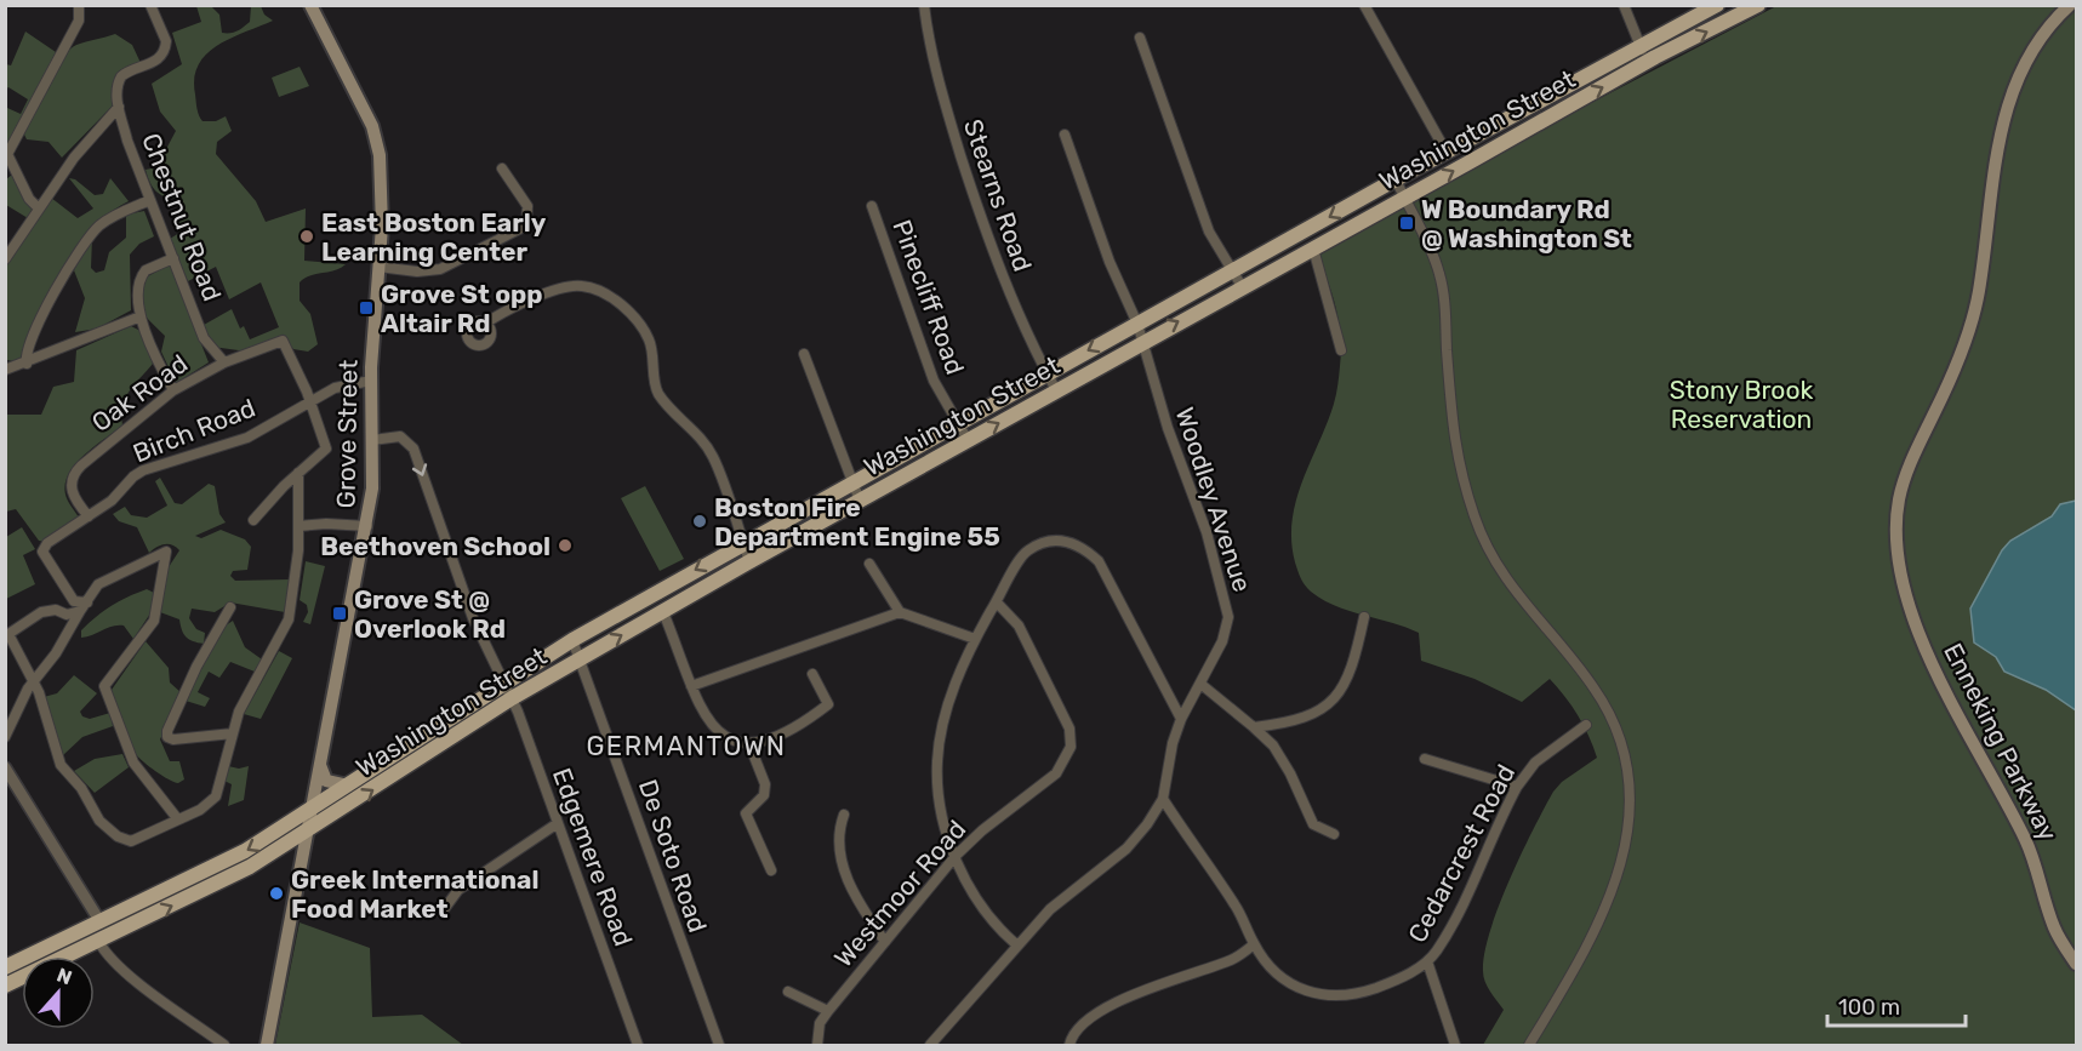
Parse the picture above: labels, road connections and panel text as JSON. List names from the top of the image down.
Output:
{
  "streets": {
    "main road": ["Washington Street", "Grove Street", "Enneking Parkway"],
    "street": [
      "Stearns Road",
      "Chestnut Road",
      "Pinecliff Road",
      "Oak Road",
      "Birch Road",
      "Woodley Avenue",
      "Cedarcrest Road",
      "De Soto Road",
      "Edgemere Road",
      "Westmoor Road"
    ]
  },
  "crossings": [
    ["Washington Street", "Stearns Road"],
    ["Washington Street", "Pinecliff Road"],
    ["Washington Street", "Grove Street"],
    ["Washington Street", "Woodley Avenue"],
    ["Washington Street", "De Soto Road"],
    ["Washington Street", "Edgemere Road"],
    ["Chestnut Road", "Oak Road"],
    ["Oak Road", "Birch Road"],
    ["Birch Road", "Grove Street"],
    ["Grove Street", "Edgemere Road"],
    ["Woodley Avenue", "Cedarcrest Road"]
  ],
  "one_way": ["Edgemere Road"],
  "districts": ["GERMANTOWN"],
  "parks": ["Stony Brook Reservation"],
  "places": {
    "transit": ["W Boundary Rd @ Washington St", "Grove St opp Altair Rd", "Grove St @ Overlook Rd"],
    "other": [
      "East Boston Early Learning Center",
      "Boston Fire Department Engine 55",
      "Beethoven School",
      "Greek International Food Market"
    ]
  },
  "scale_bar": "100 m",
  "north": "top"
}
